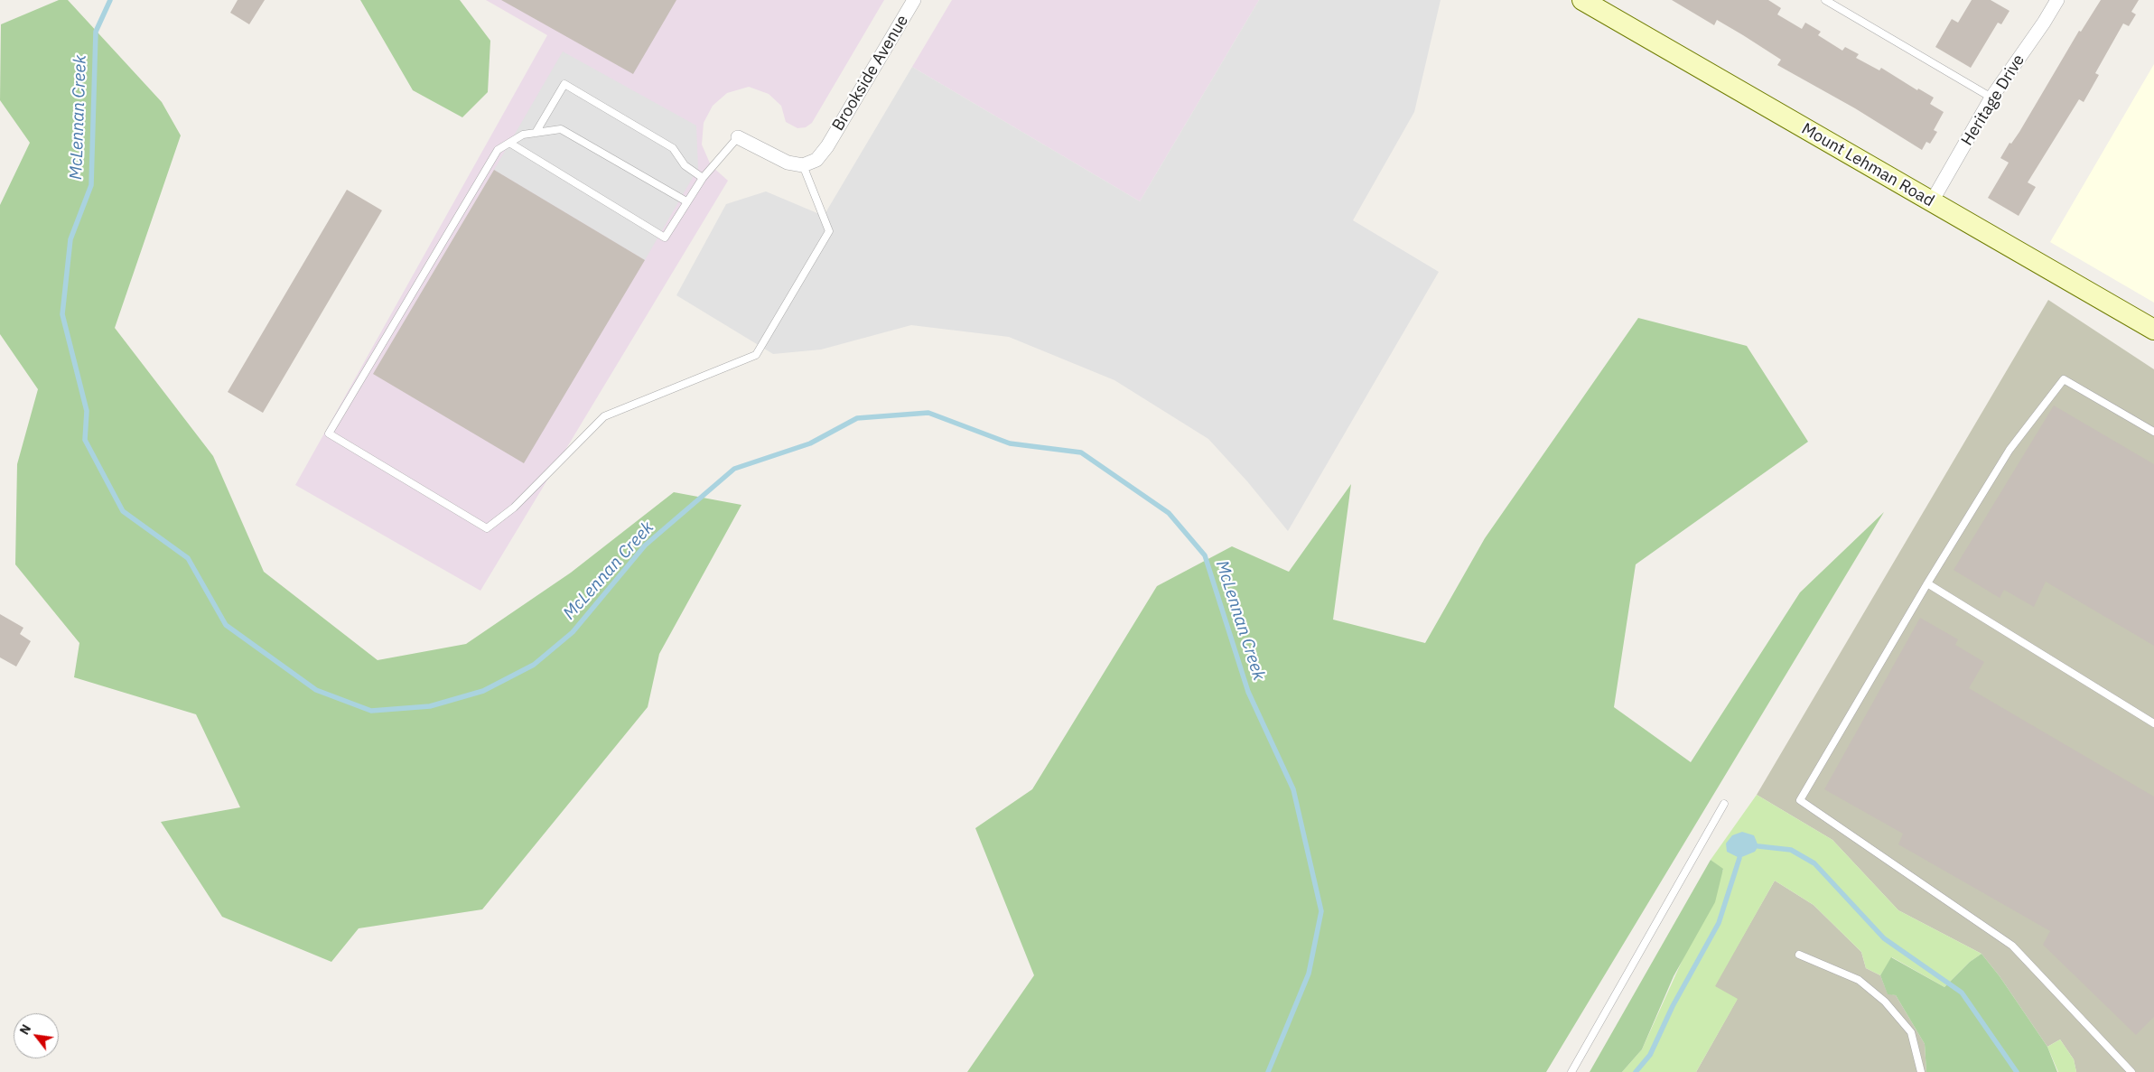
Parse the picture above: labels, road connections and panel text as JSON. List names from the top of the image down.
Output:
{
  "streets": {
    "main road": ["Mount Lehman Road"],
    "street": ["Brookside Avenue", "Heritage Drive"]
  },
  "crossings": [
    ["Heritage Drive", "Mount Lehman Road"]
  ],
  "water": ["McLennan Creek"],
  "north": "top left"
}
